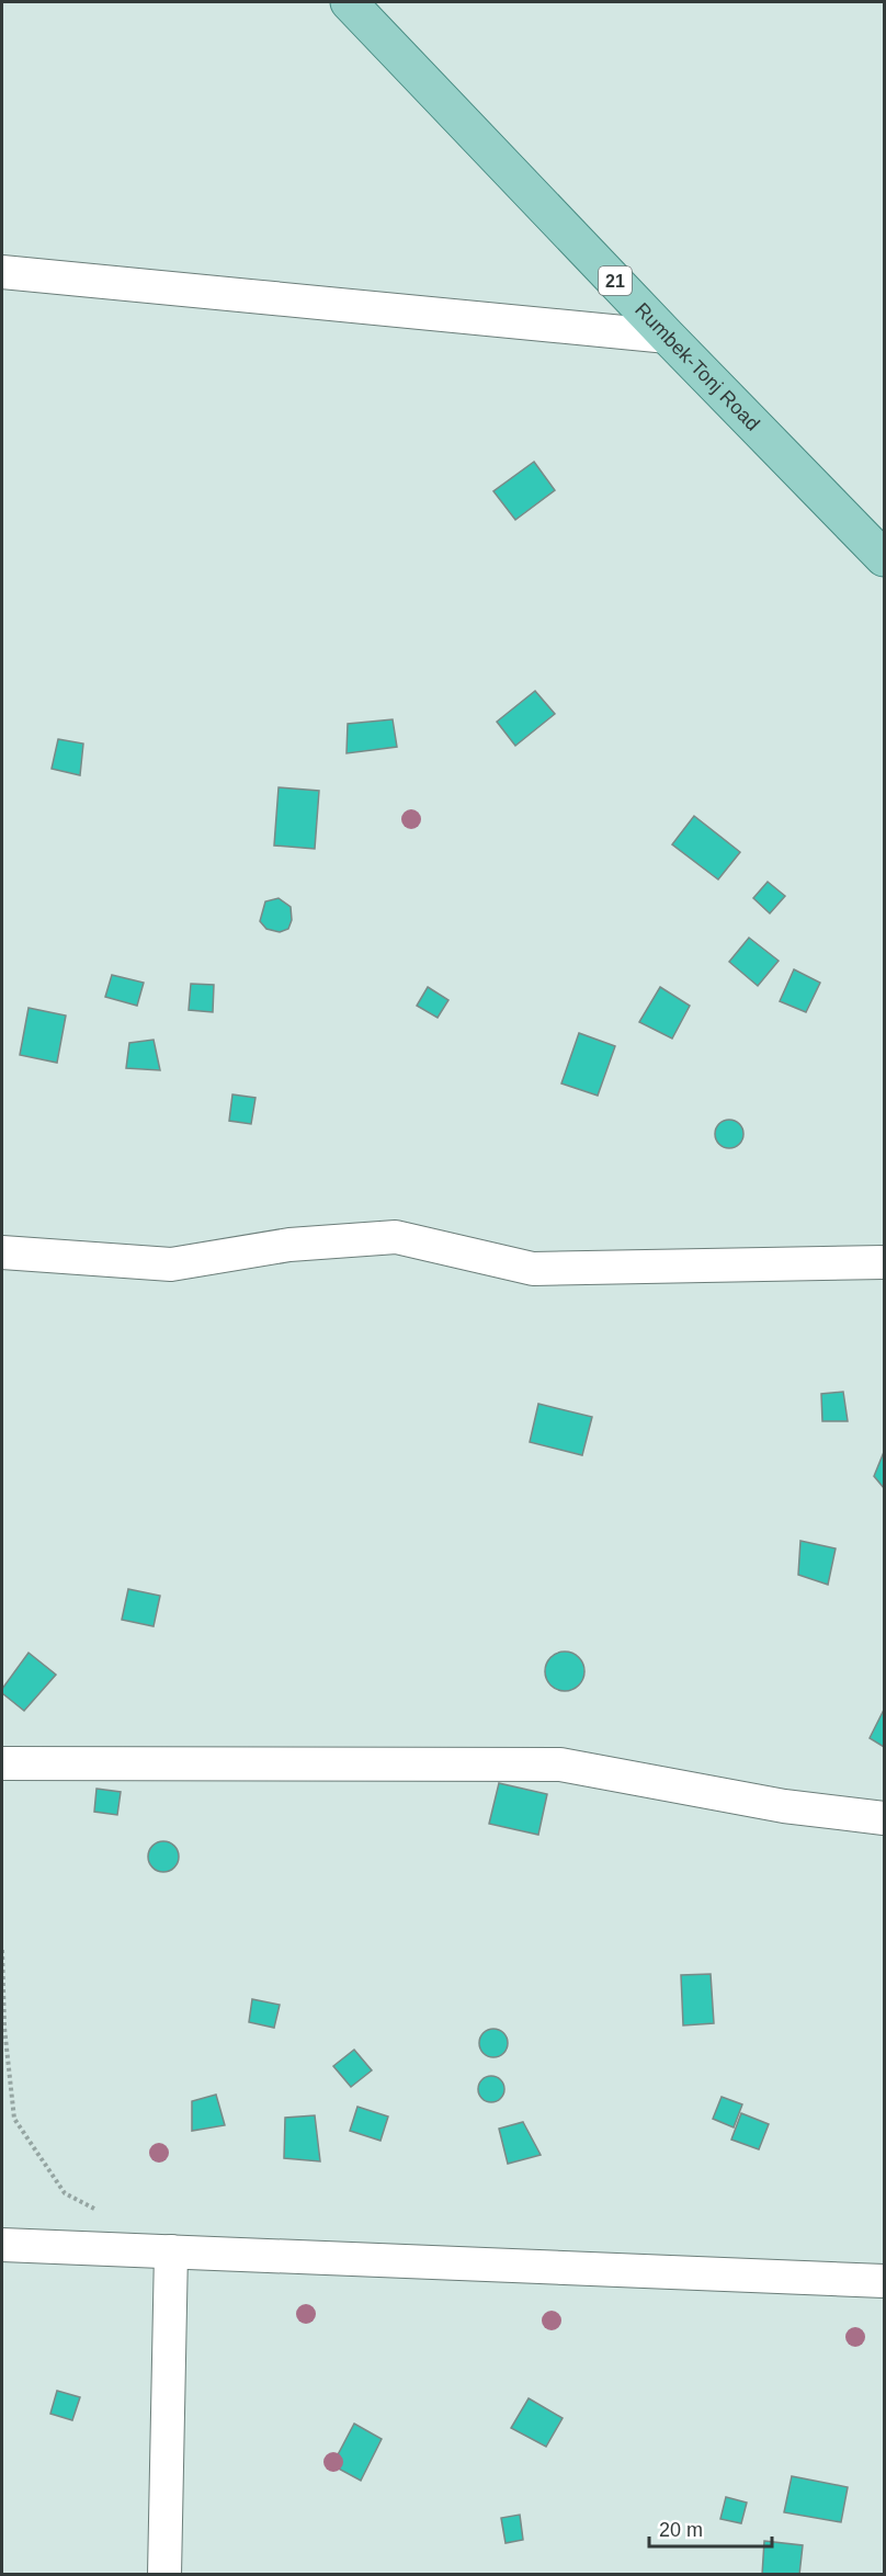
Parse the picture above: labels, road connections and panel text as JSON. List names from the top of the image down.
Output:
{
  "streets": {
    "main road": ["21", "Rumbek-Tonj Road"]
  },
  "scale_bar": "20 m"
}
